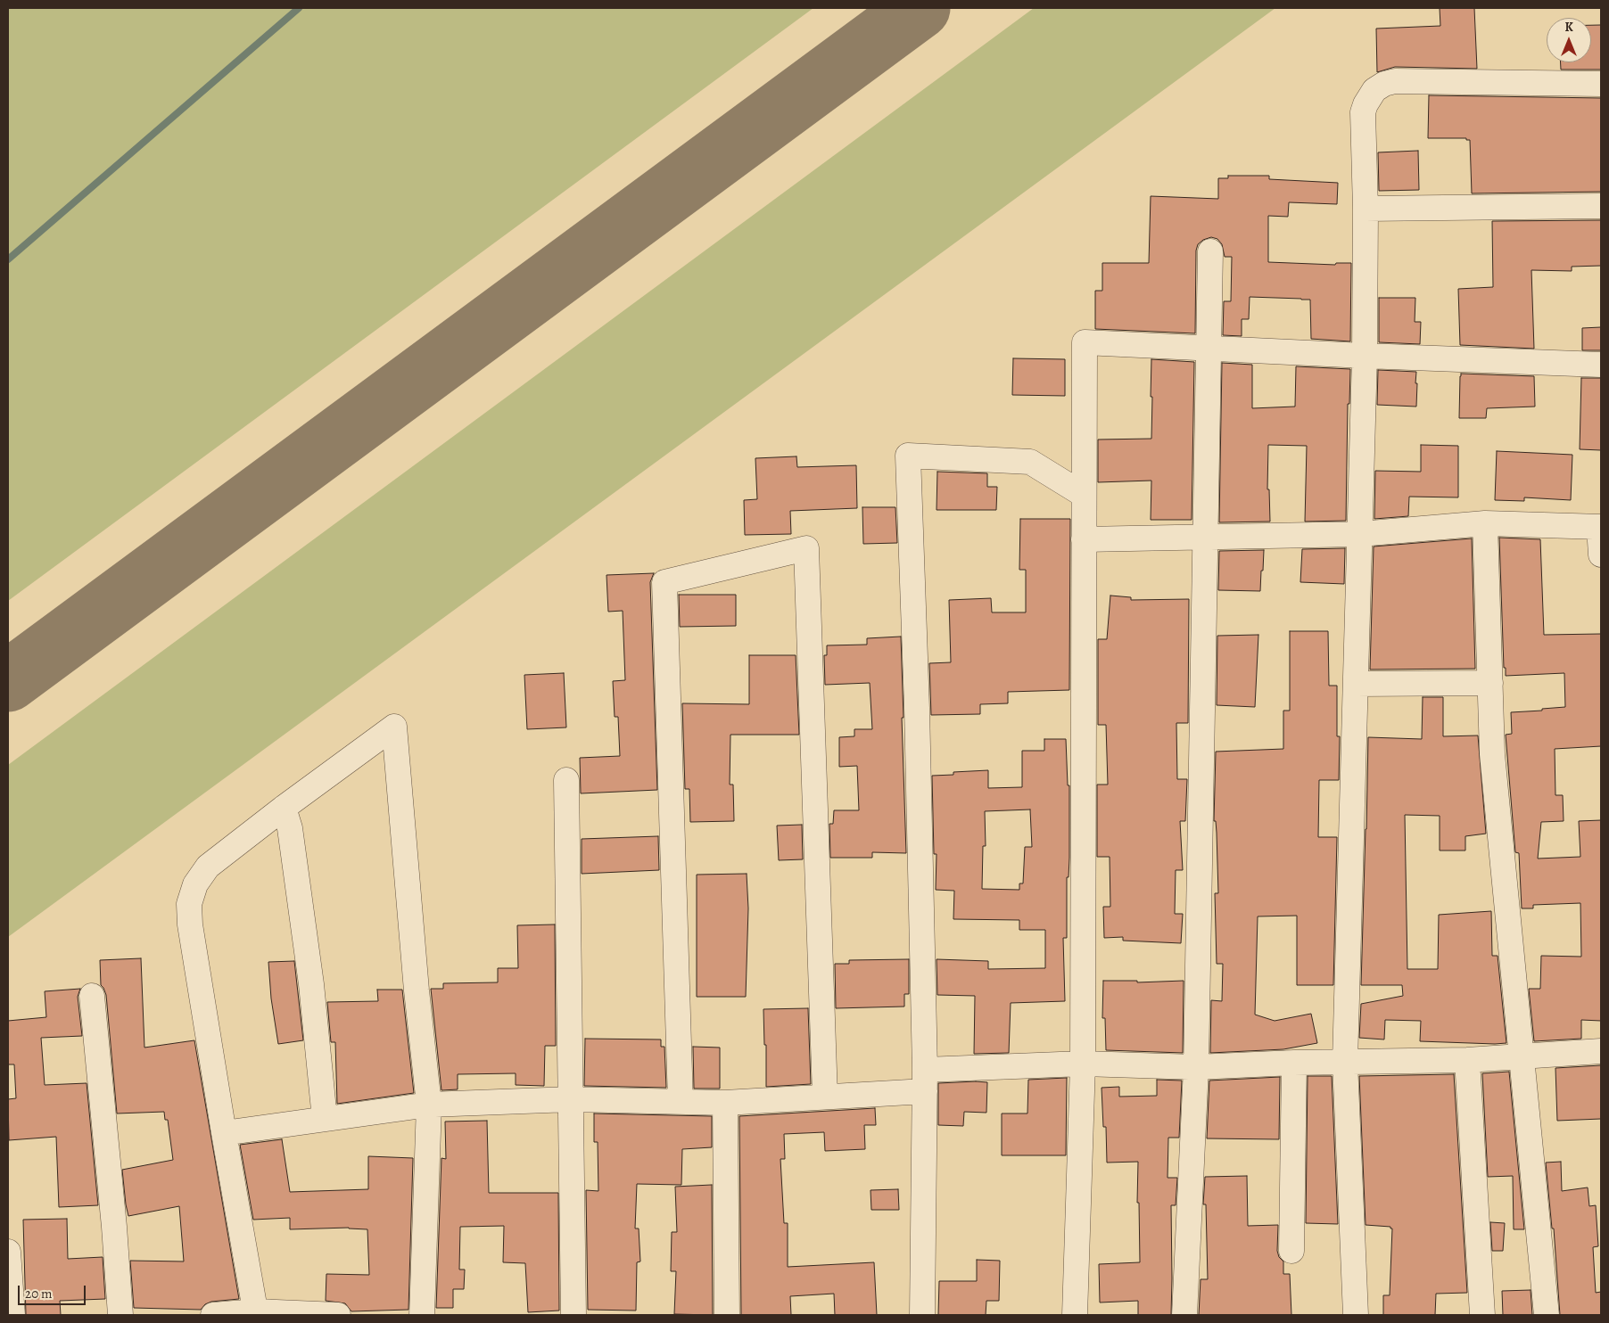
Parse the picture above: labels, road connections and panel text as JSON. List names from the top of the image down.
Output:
{
  "scale_bar": "20 m",
  "north": "top"
}
